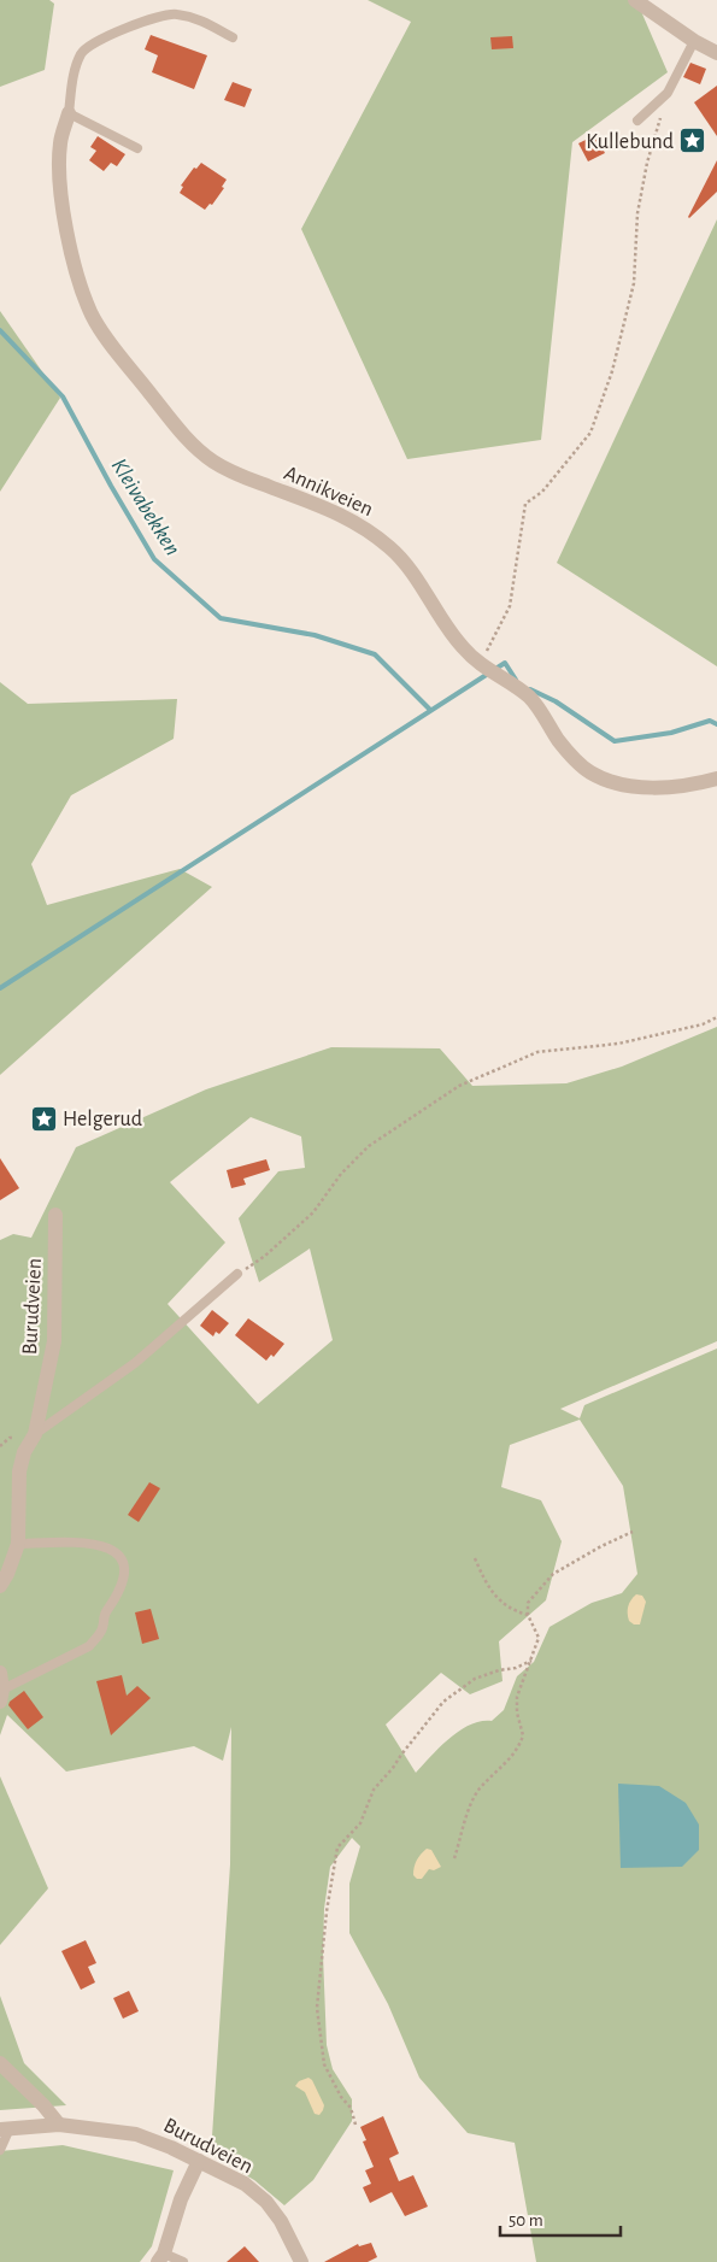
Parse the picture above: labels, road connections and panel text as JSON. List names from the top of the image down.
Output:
{
  "streets": {
    "street": ["Annikveien", "Burudveien"]
  },
  "water": ["Kleivabekken"],
  "places": {
    "place": ["Kullebund", "Helgerud"]
  },
  "scale_bar": "50 m"
}
